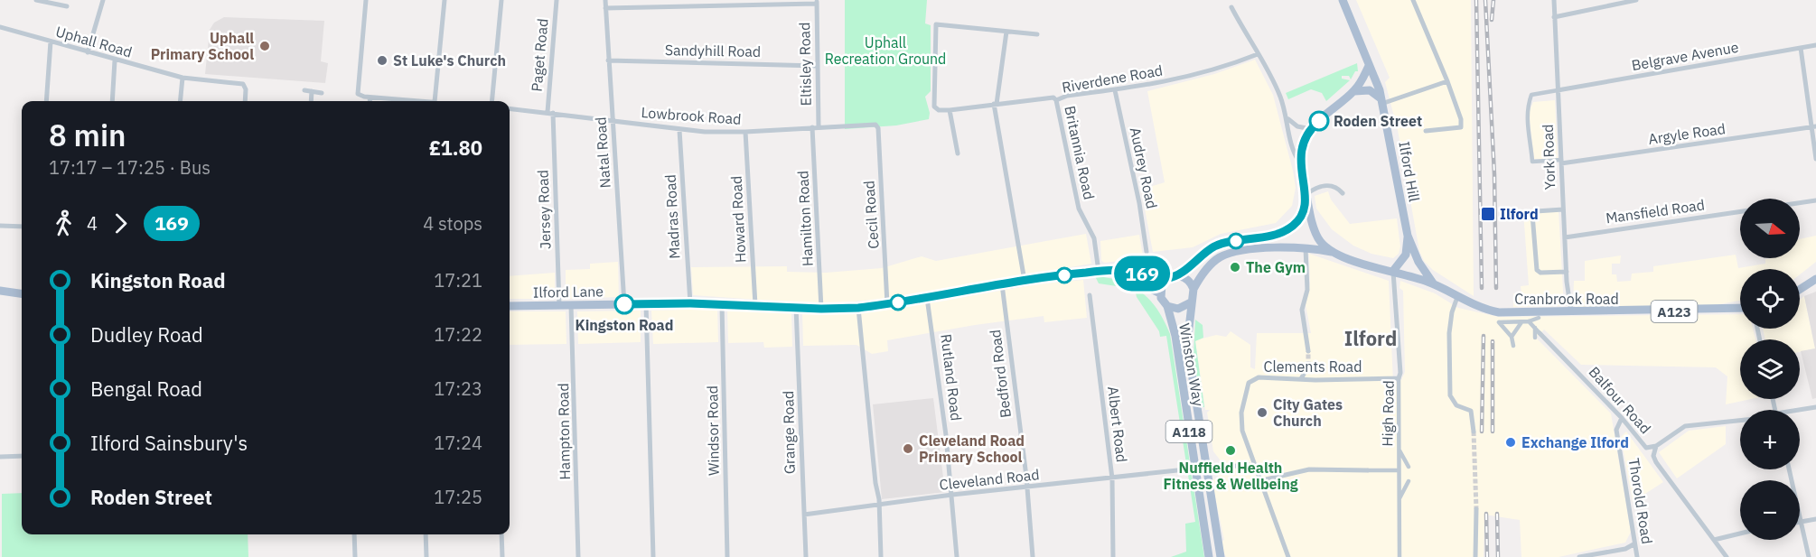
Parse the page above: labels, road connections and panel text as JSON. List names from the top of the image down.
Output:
{
  "streets": {
    "main road": [
      "Ilford Hill",
      "Ilford Lane",
      "Cranbrook Road",
      "A123",
      "Winston Way",
      "A118"
    ],
    "street": [
      "Uphall Road",
      "Sandyhill Road",
      "Paget Road",
      "Belgrave Avenue",
      "Eltisley Road",
      "Riverdene Road",
      "Lowbrook Road",
      "Argyle Road",
      "Natal Road",
      "Britannia Road",
      "York Road",
      "Audrey Road",
      "Jersey Road",
      "Mansfield Road",
      "Cecil Road",
      "Madras Road",
      "Hamilton Road",
      "Howard Road",
      "Clements Road",
      "Bedford Road",
      "Rutland Road",
      "Balfour Road",
      "High Road",
      "Albert Road",
      "Windsor Road",
      "Hampton Road",
      "Grange Road",
      "Cleveland Road",
      "Thorold Road"
    ]
  },
  "crossings": [
    ["Sandyhill Road", "Eltisley Road"],
    ["Sandyhill Road", "Natal Road"],
    ["Paget Road", "Lowbrook Road"],
    ["Paget Road", "Jersey Road"],
    ["Belgrave Avenue", "York Road"],
    ["Eltisley Road", "Lowbrook Road"],
    ["Eltisley Road", "Hamilton Road"],
    ["Riverdene Road", "Britannia Road"],
    ["Riverdene Road", "Audrey Road"],
    ["Lowbrook Road", "Natal Road"],
    ["Lowbrook Road", "Jersey Road"],
    ["Lowbrook Road", "Cecil Road"],
    ["Lowbrook Road", "Madras Road"],
    ["Lowbrook Road", "Hamilton Road"],
    ["Lowbrook Road", "Howard Road"],
    ["Argyle Road", "York Road"],
    ["Natal Road", "Ilford Lane"],
    ["Britannia Road", "Ilford Lane"],
    ["York Road", "Mansfield Road"],
    ["York Road", "Cranbrook Road"],
    ["Ilford Hill", "Cranbrook Road"],
    ["Jersey Road", "Ilford Lane"],
    ["Cecil Road", "Ilford Lane"],
    ["Madras Road", "Ilford Lane"],
    ["Hamilton Road", "Ilford Lane"],
    ["Howard Road", "Ilford Lane"],
    ["Ilford Lane", "Winston Way"],
    ["Ilford Lane", "Bedford Road"],
    ["Ilford Lane", "Rutland Road"],
    ["Ilford Lane", "Windsor Road"],
    ["Ilford Lane", "Hampton Road"],
    ["Ilford Lane", "A118"],
    ["Ilford Lane", "Grange Road"],
    ["Cranbrook Road", "High Road"],
    ["Cranbrook Road", "A118"],
    ["Winston Way", "A118"],
    ["Clements Road", "High Road"],
    ["Bedford Road", "Cleveland Road"],
    ["Rutland Road", "Cleveland Road"],
    ["Balfour Road", "Thorold Road"],
    ["High Road", "A118"],
    ["Albert Road", "Cleveland Road"],
    ["Grange Road", "Cleveland Road"]
  ],
  "districts": ["Ilford"],
  "parks": ["Uphall Recreation Ground"],
  "places": {
    "other": [
      "Uphall Primary School",
      "St Luke's Church",
      "Roden Street",
      "The Gym",
      "Kingston Road",
      "City Gates Church",
      "Exchange Ilford",
      "Cleveland Road Primary School",
      "Nuffield Health Fitness & Wellbeing"
    ],
    "transit": ["Ilford"]
  },
  "lines": ["bus line 169"],
  "north": "right",
  "page": {
    "on_map": "169",
    "heading": ["8 min", "17:17 – 17:25 · Bus", "£1.80"],
    "legs": ["4", "169", "4 stops"],
    "map_buttons": ["+", "−"],
    "list": [
      {
        "name": "Kingston Road",
        "value": "17:21"
      },
      {
        "name": "Dudley Road",
        "value": "17:22"
      },
      {
        "name": "Bengal Road",
        "value": "17:23"
      },
      {
        "name": "Ilford Sainsbury's",
        "value": "17:24"
      },
      {
        "name": "Roden Street",
        "value": "17:25"
      }
    ]
  }
}
